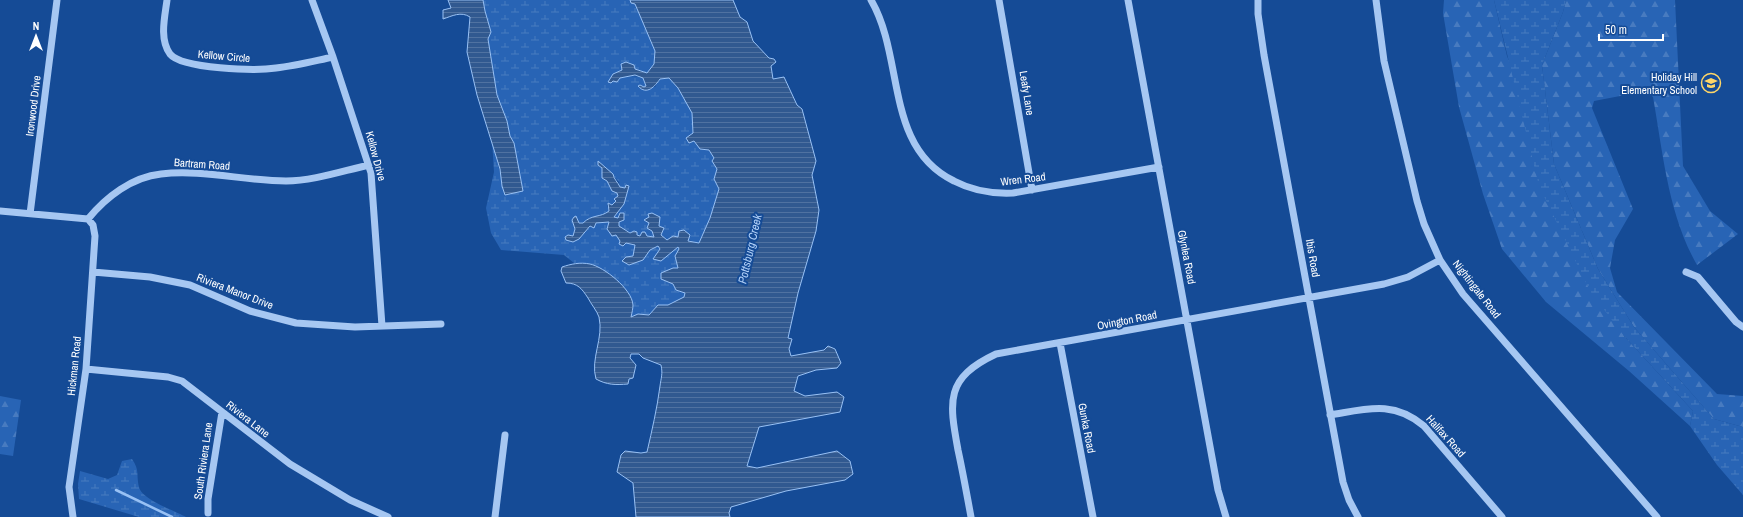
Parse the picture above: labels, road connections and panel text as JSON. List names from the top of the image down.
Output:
{
  "streets": {
    "street": [
      "Kellow Circle",
      "Leafy Lane",
      "Ironwood Drive",
      "Kellow Drive",
      "Bartram Road",
      "Wren Road",
      "Glynlea Road",
      "Ibis Road",
      "Nightingale Road",
      "Riviera Manor Drive",
      "Ovington Road",
      "Hickman Road",
      "Riviera Lane",
      "Gunka Road",
      "Halifax Road",
      "South Riviera Lane"
    ]
  },
  "crossings": [
    ["Kellow Circle", "Kellow Drive"],
    ["Leafy Lane", "Wren Road"],
    ["Kellow Drive", "Bartram Road"],
    ["Kellow Drive", "Riviera Manor Drive"],
    ["Bartram Road", "Hickman Road"],
    ["Wren Road", "Glynlea Road"],
    ["Glynlea Road", "Ovington Road"],
    ["Ibis Road", "Ovington Road"],
    ["Ibis Road", "Halifax Road"],
    ["Nightingale Road", "Ovington Road"],
    ["Riviera Manor Drive", "Hickman Road"],
    ["Ovington Road", "Gunka Road"],
    ["Hickman Road", "Riviera Lane"],
    ["Riviera Lane", "South Riviera Lane"]
  ],
  "water": ["Pottsburg Creek"],
  "places": {
    "school or university": ["Holiday Hill Elementary School"]
  },
  "scale_bar": "50 m",
  "north": "top"
}
